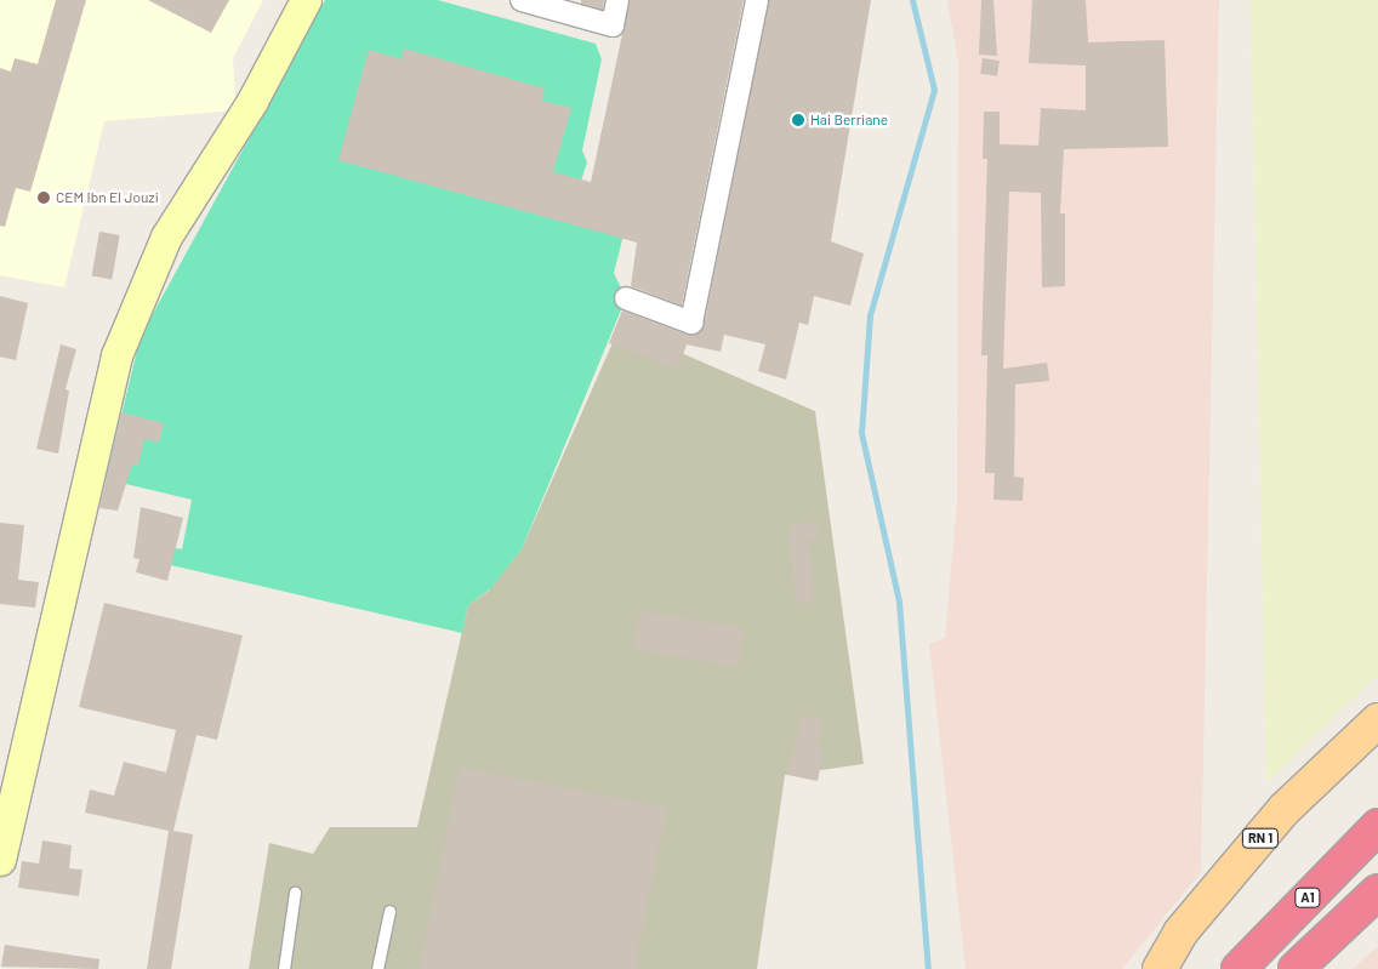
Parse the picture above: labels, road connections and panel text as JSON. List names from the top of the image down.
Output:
{
  "streets": {
    "highway": ["A1"],
    "main road": ["RN 1"]
  },
  "places": ["Hai Berriane", "CEM Ibn El Jouzi"]
}
